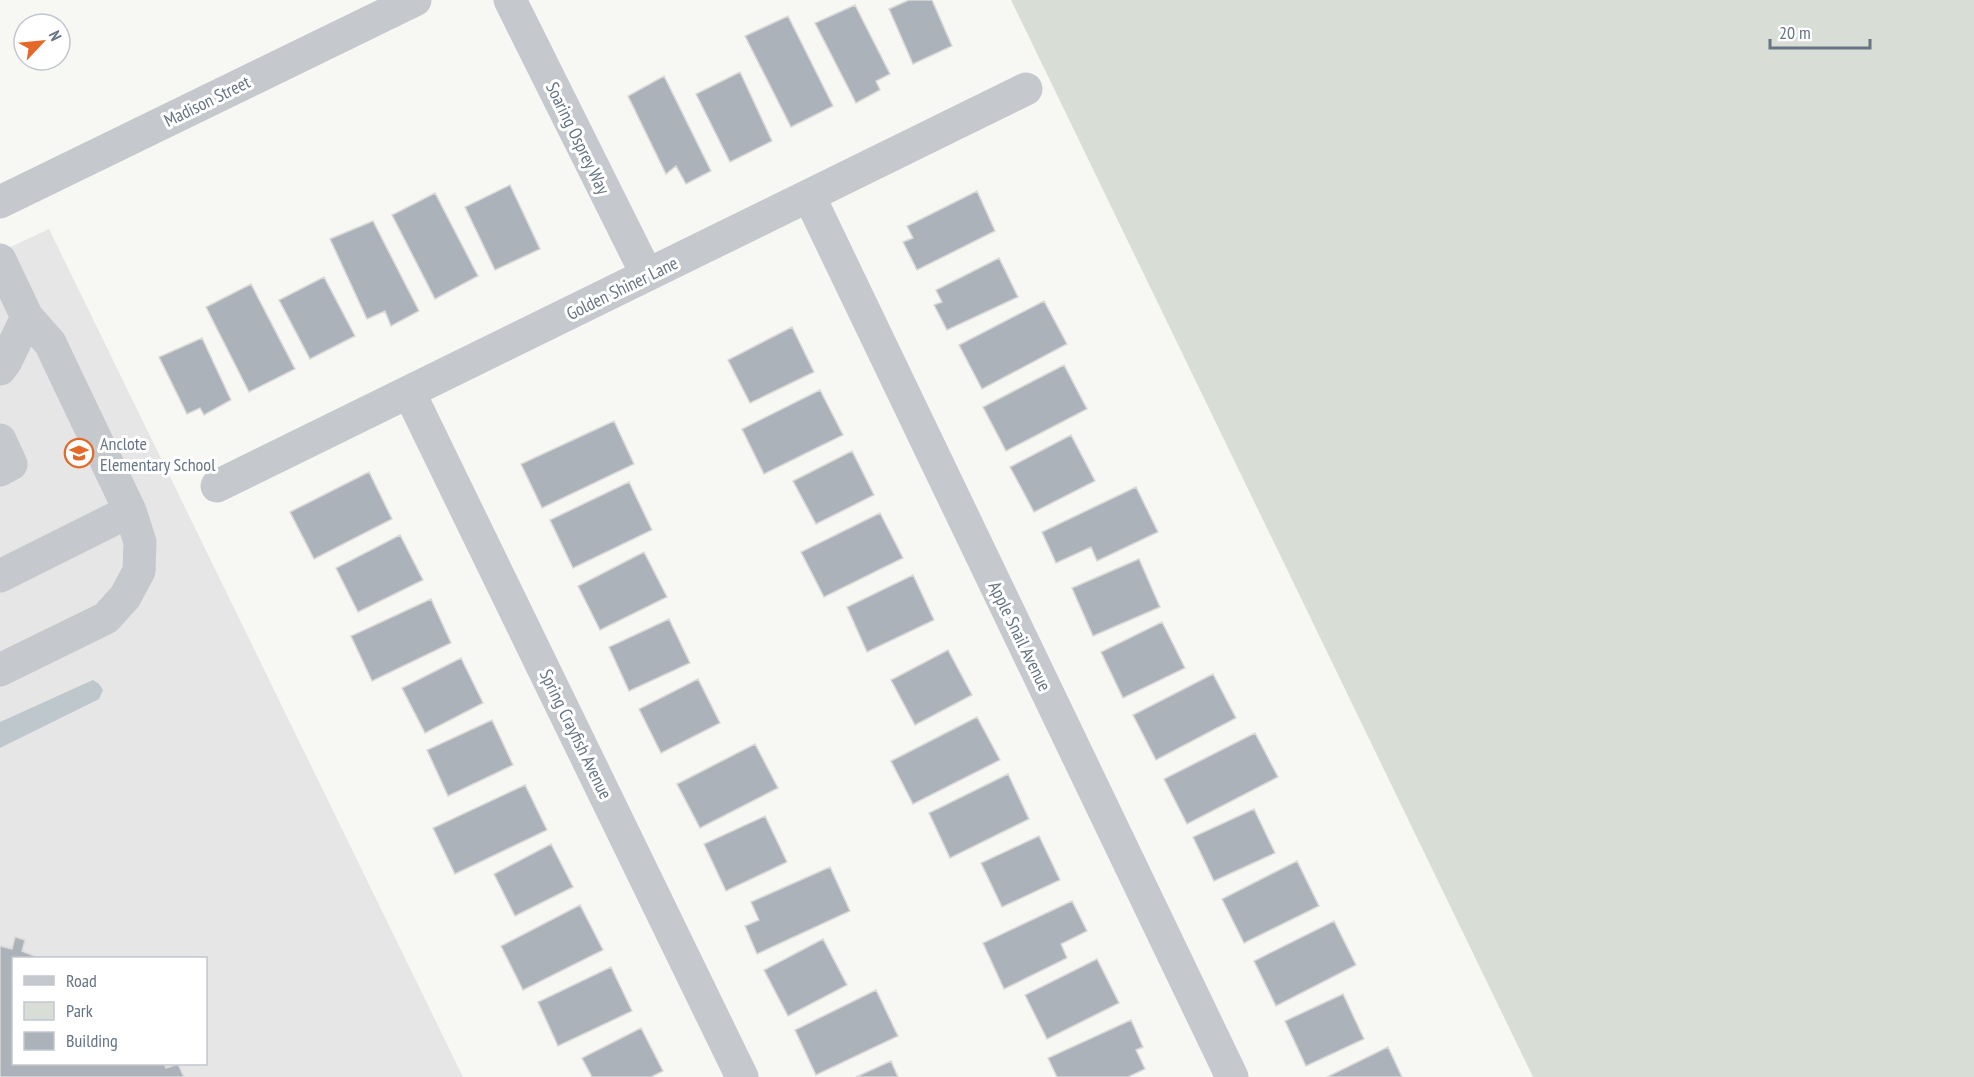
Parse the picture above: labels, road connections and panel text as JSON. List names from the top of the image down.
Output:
{
  "streets": {
    "street": [
      "Madison Street",
      "Soaring Osprey Way",
      "Golden Shiner Lane",
      "Apple Snail Avenue",
      "Spring Crayfish Avenue"
    ]
  },
  "crossings": [
    ["Soaring Osprey Way", "Golden Shiner Lane"],
    ["Golden Shiner Lane", "Apple Snail Avenue"],
    ["Golden Shiner Lane", "Spring Crayfish Avenue"]
  ],
  "places": {
    "school or university": ["Anclote Elementary School"]
  },
  "legend": ["Road", "Park", "Building"],
  "scale_bar": "20 m",
  "north": "top right"
}
